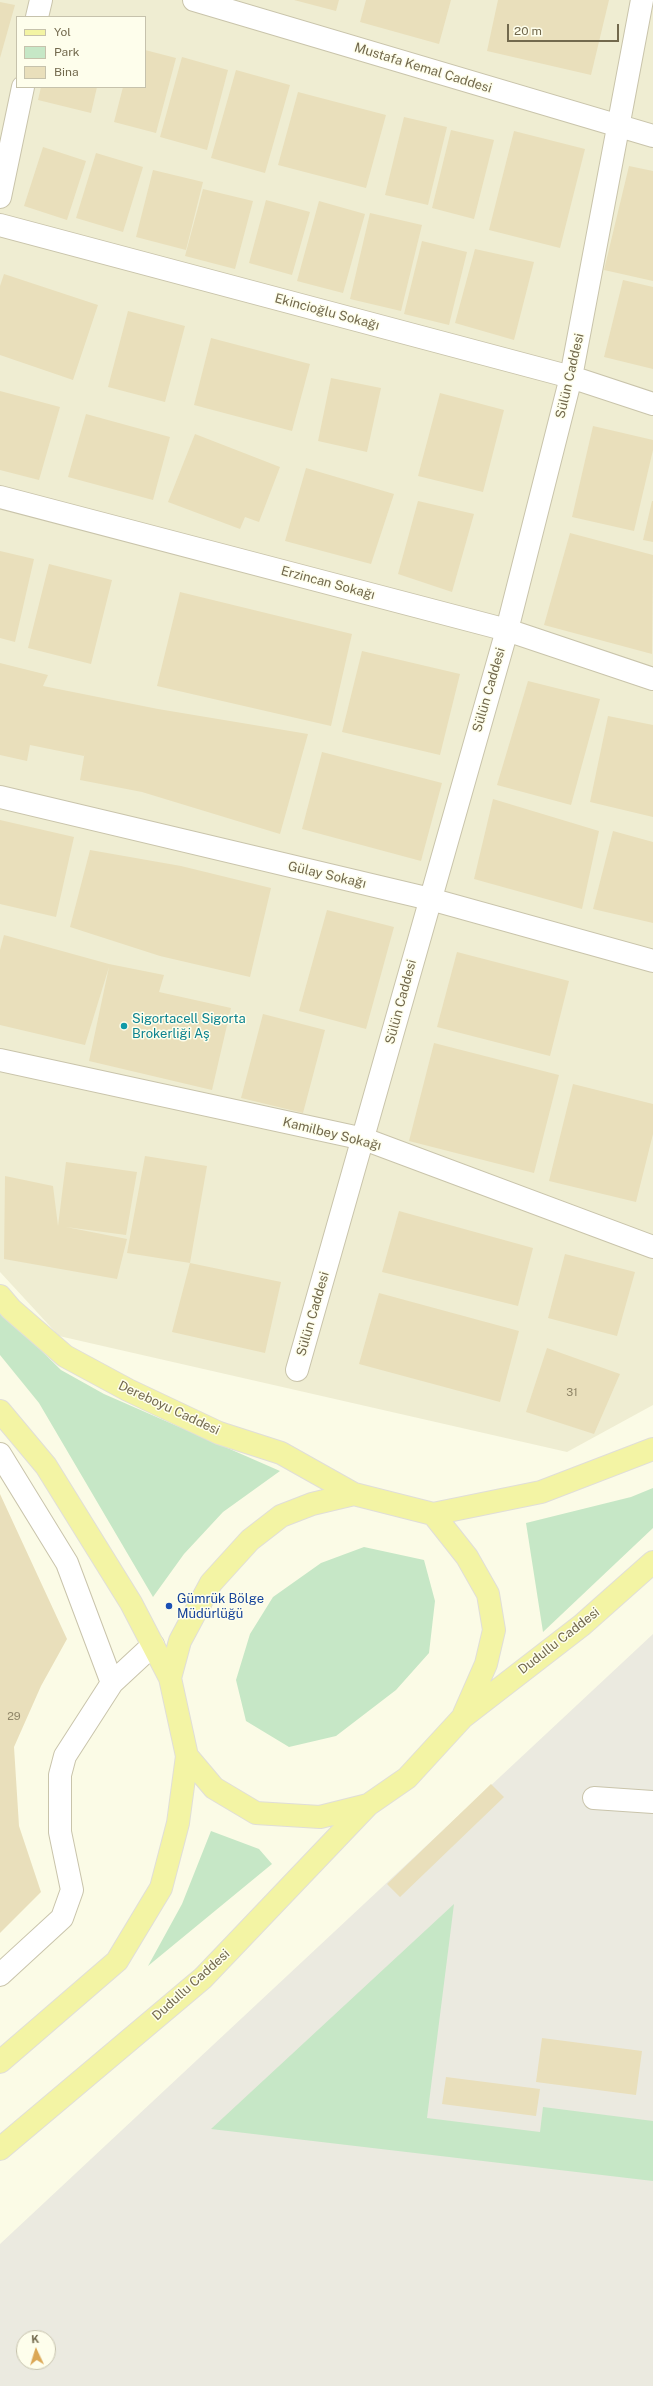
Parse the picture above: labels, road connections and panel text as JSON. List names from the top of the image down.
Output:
{
  "streets": {
    "main road": ["Dereboyu Caddesi", "Dudullu Caddesi"],
    "street": [
      "Mustafa Kemal Caddesi",
      "Ekincioğlu Sokağı",
      "Sülün Caddesi",
      "Erzincan Sokağı",
      "Gülay Sokağı",
      "Kamilbey Sokağı"
    ]
  },
  "crossings": [
    ["Mustafa Kemal Caddesi", "Sülün Caddesi"],
    ["Ekincioğlu Sokağı", "Sülün Caddesi"],
    ["Sülün Caddesi", "Erzincan Sokağı"],
    ["Sülün Caddesi", "Gülay Sokağı"],
    ["Sülün Caddesi", "Kamilbey Sokağı"],
    ["Dereboyu Caddesi", "Dudullu Caddesi"]
  ],
  "places": ["Sigortacell Sigorta Brokerliği Aş", "Gümrük Bölge Müdürlüğü"],
  "house_numbers": ["31", "29"],
  "legend": ["Yol", "Park", "Bina"],
  "scale_bar": "20 m",
  "north": "top"
}
